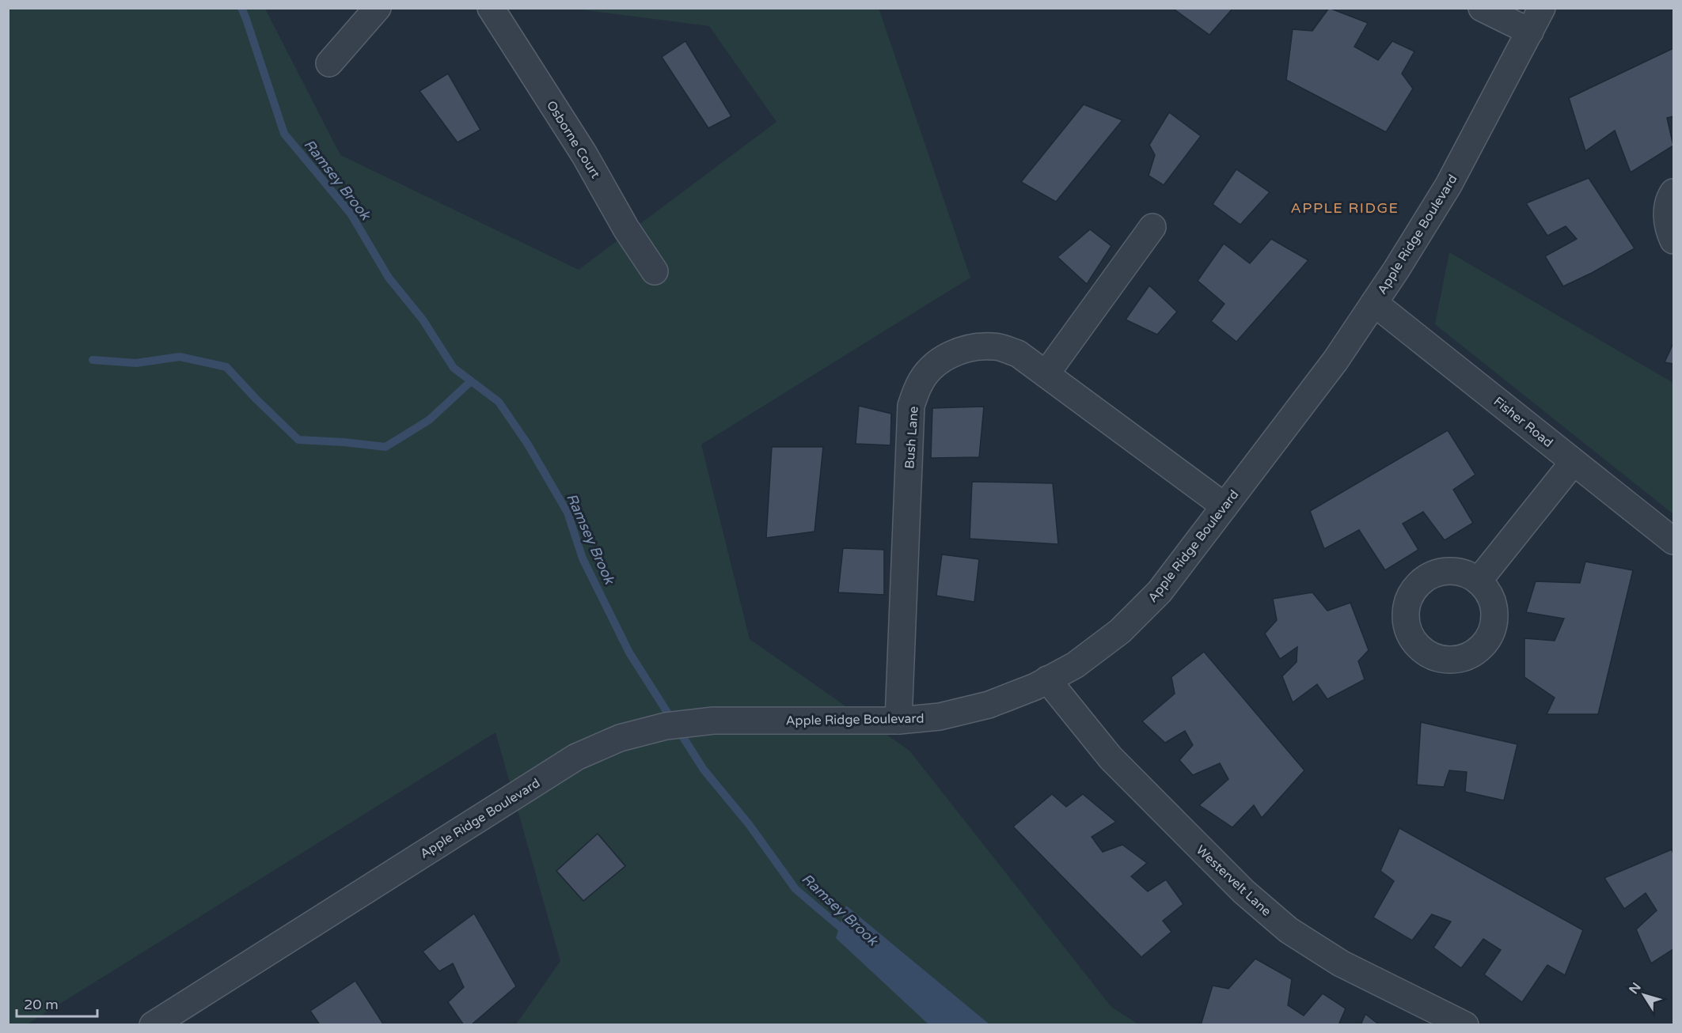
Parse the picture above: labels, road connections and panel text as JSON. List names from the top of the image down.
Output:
{
  "streets": {
    "street": [
      "Osborne Court",
      "Apple Ridge Boulevard",
      "Fisher Road",
      "Bush Lane",
      "Westervelt Lane"
    ]
  },
  "crossings": [
    ["Apple Ridge Boulevard", "Fisher Road"],
    ["Apple Ridge Boulevard", "Bush Lane"],
    ["Apple Ridge Boulevard", "Westervelt Lane"]
  ],
  "districts": ["APPLE RIDGE"],
  "water": ["Ramsey Brook"],
  "scale_bar": "20 m",
  "north": "top left"
}
